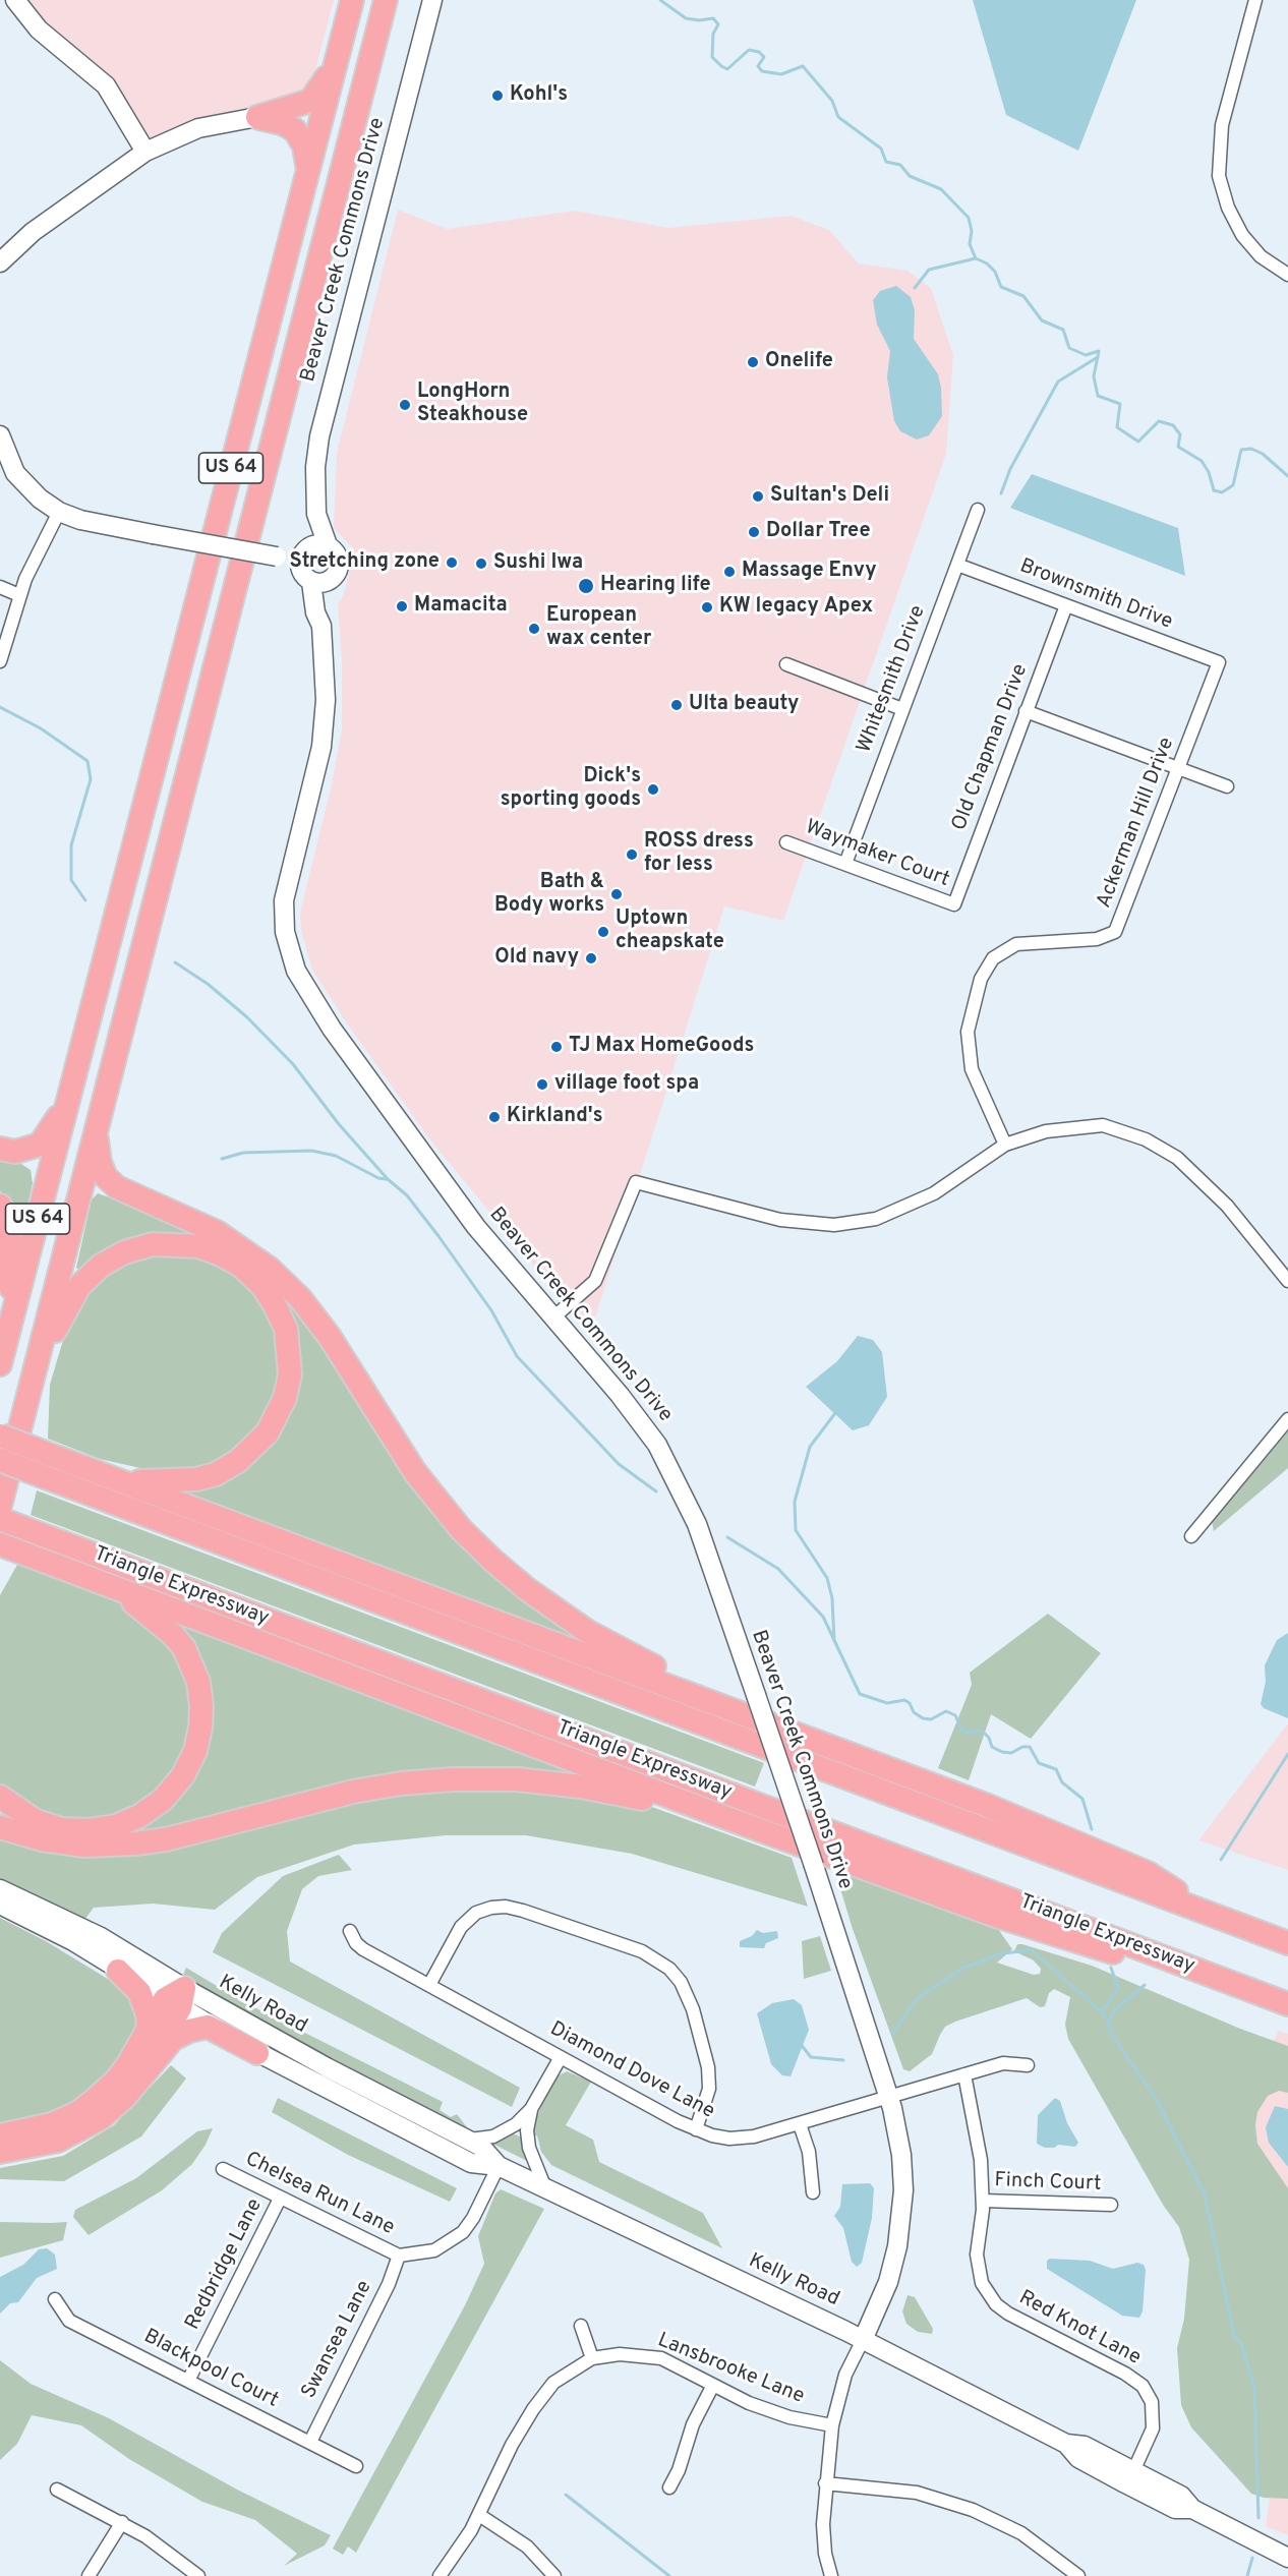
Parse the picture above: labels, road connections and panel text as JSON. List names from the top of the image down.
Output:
{
  "streets": {
    "highway": ["US 64", "Triangle Expressway"],
    "street": [
      "Beaver Creek Commons Drive",
      "Brownsmith Drive",
      "Whitesmith Drive",
      "Old Chapman Drive",
      "Ackerman Hill Drive",
      "Waymaker Court",
      "Kelly Road",
      "Diamond Dove Lane",
      "Finch Court",
      "Chelsea Run Lane",
      "Redbridge Lane",
      "Red Knot Lane",
      "Swansea Lane",
      "Blackpool Court",
      "Lansbrooke Lane"
    ]
  },
  "crossings": [
    ["Beaver Creek Commons Drive", "Kelly Road"],
    ["Beaver Creek Commons Drive", "Diamond Dove Lane"],
    ["Brownsmith Drive", "Whitesmith Drive"],
    ["Brownsmith Drive", "Old Chapman Drive"],
    ["Brownsmith Drive", "Ackerman Hill Drive"],
    ["Whitesmith Drive", "Waymaker Court"],
    ["Old Chapman Drive", "Waymaker Court"],
    ["Kelly Road", "Chelsea Run Lane"],
    ["Kelly Road", "Red Knot Lane"],
    ["Diamond Dove Lane", "Red Knot Lane"],
    ["Finch Court", "Red Knot Lane"],
    ["Chelsea Run Lane", "Redbridge Lane"],
    ["Chelsea Run Lane", "Swansea Lane"],
    ["Redbridge Lane", "Blackpool Court"],
    ["Swansea Lane", "Blackpool Court"]
  ],
  "places": [
    "Kohl's",
    "Onelife",
    "LongHorn Steakhouse",
    "Sultan's Deli",
    "Dollar Tree",
    "Stretching zone",
    "Sushi Iwa",
    "Massage Envy",
    "Hearing life",
    "Mamacita",
    "KW legacy Apex",
    "European wax center",
    "Ulta beauty",
    "Dick's sporting goods",
    "ROSS dress for less",
    "Bath & Body works",
    "Uptown cheapskate",
    "Old navy",
    "TJ Max HomeGoods",
    "village foot spa",
    "Kirkland's"
  ]
}
